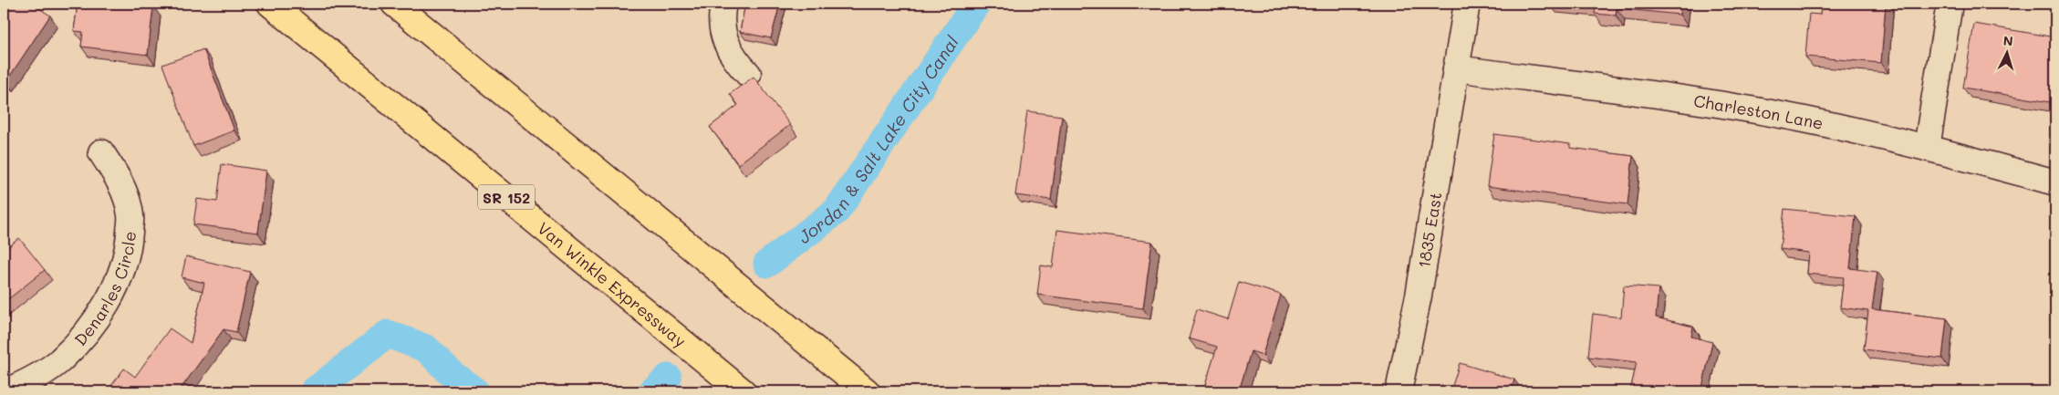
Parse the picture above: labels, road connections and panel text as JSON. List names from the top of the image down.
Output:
{
  "streets": {
    "main road": ["SR 152", "Van Winkle Expressway"],
    "street": ["Charleston Lane", "1835 East", "Denarles Circle"]
  },
  "crossings": [
    ["Charleston Lane", "1835 East"]
  ],
  "water": ["Jordan & Salt Lake City Canal"],
  "north": "top"
}
